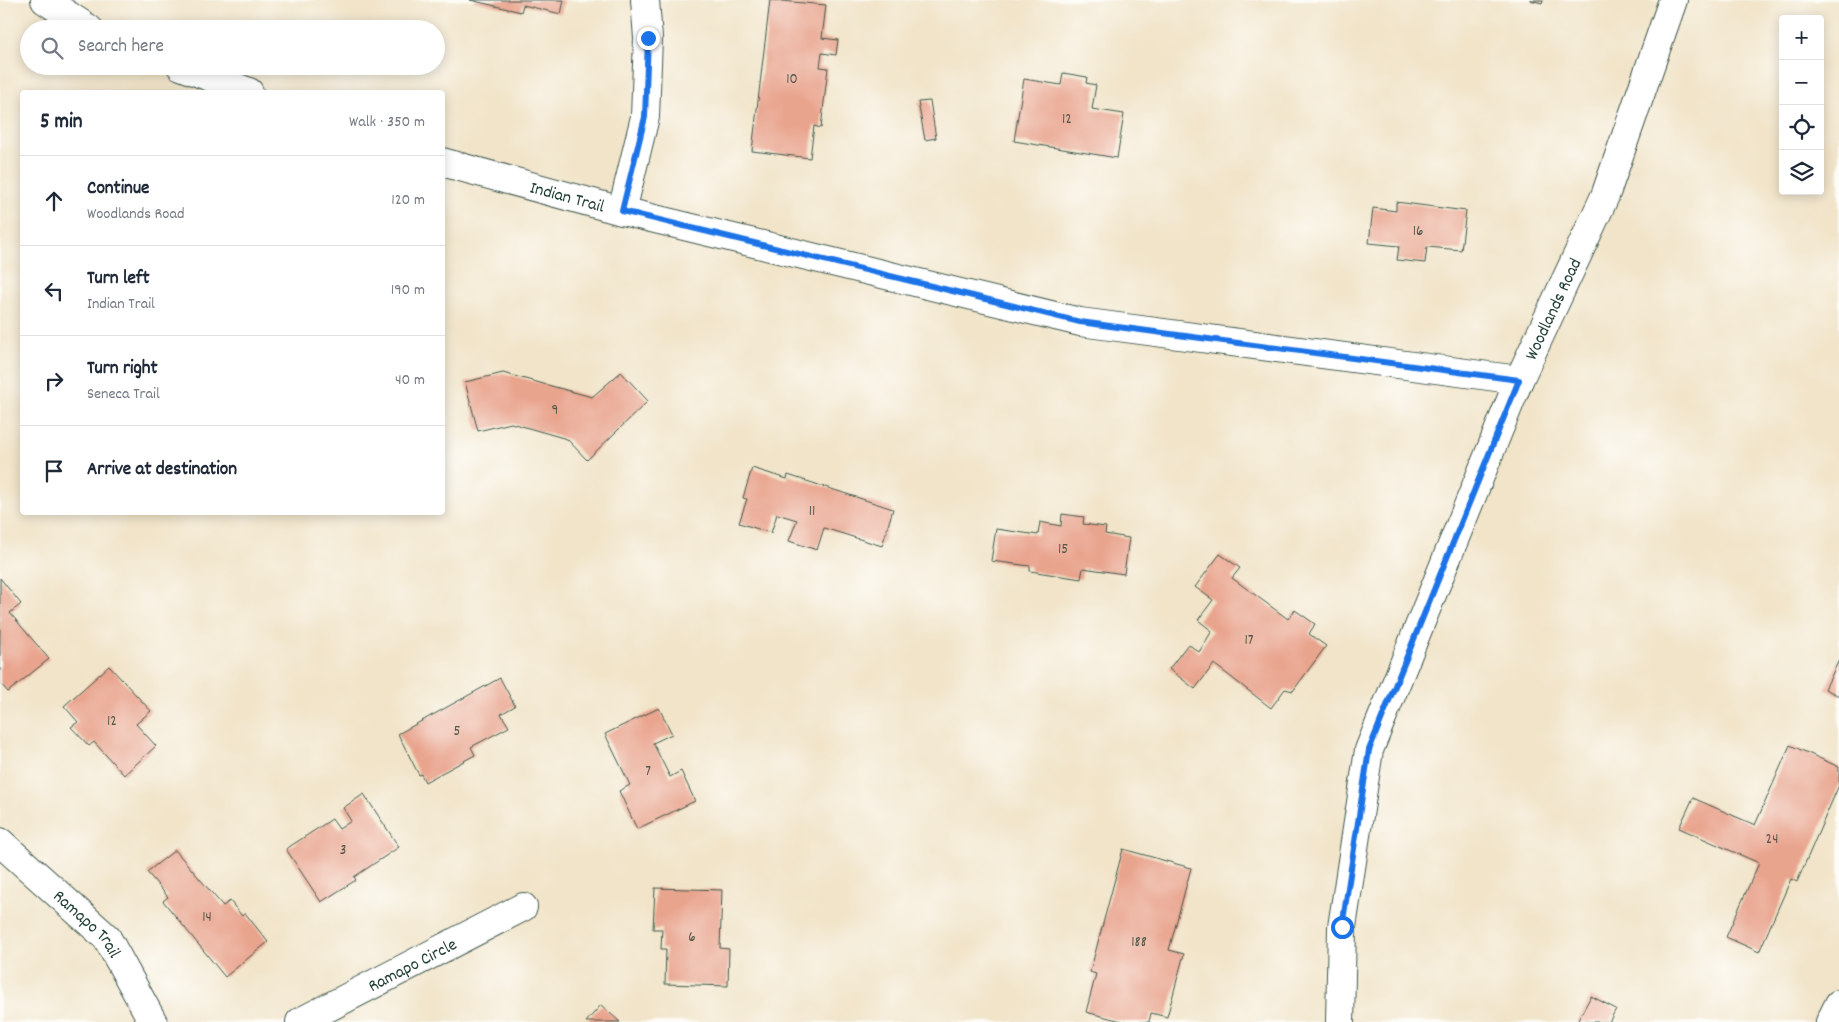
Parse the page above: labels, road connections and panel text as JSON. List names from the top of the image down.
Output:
{
  "streets": {
    "street": [
      "Indian Trail",
      "Woodlands Road",
      "Ramapo Trail",
      "Ramapo Circle"
    ]
  },
  "crossings": [
    ["Indian Trail", "Woodlands Road"]
  ],
  "house_numbers": [
    "10",
    "12",
    "16",
    "9",
    "11",
    "15",
    "17",
    "12",
    "5",
    "7",
    "24",
    "3",
    "14",
    "6",
    "188"
  ],
  "page": {
    "map_buttons": ["+", "−"],
    "search": "Search here",
    "heading": ["5 min", "Walk · 350 m"],
    "list": [
      ["Continue", "Woodlands Road", "120 m"],
      ["Turn left", "Indian Trail", "190 m"],
      ["Turn right", "Seneca Trail", "40 m"],
      "Arrive at destination"
    ]
  }
}
